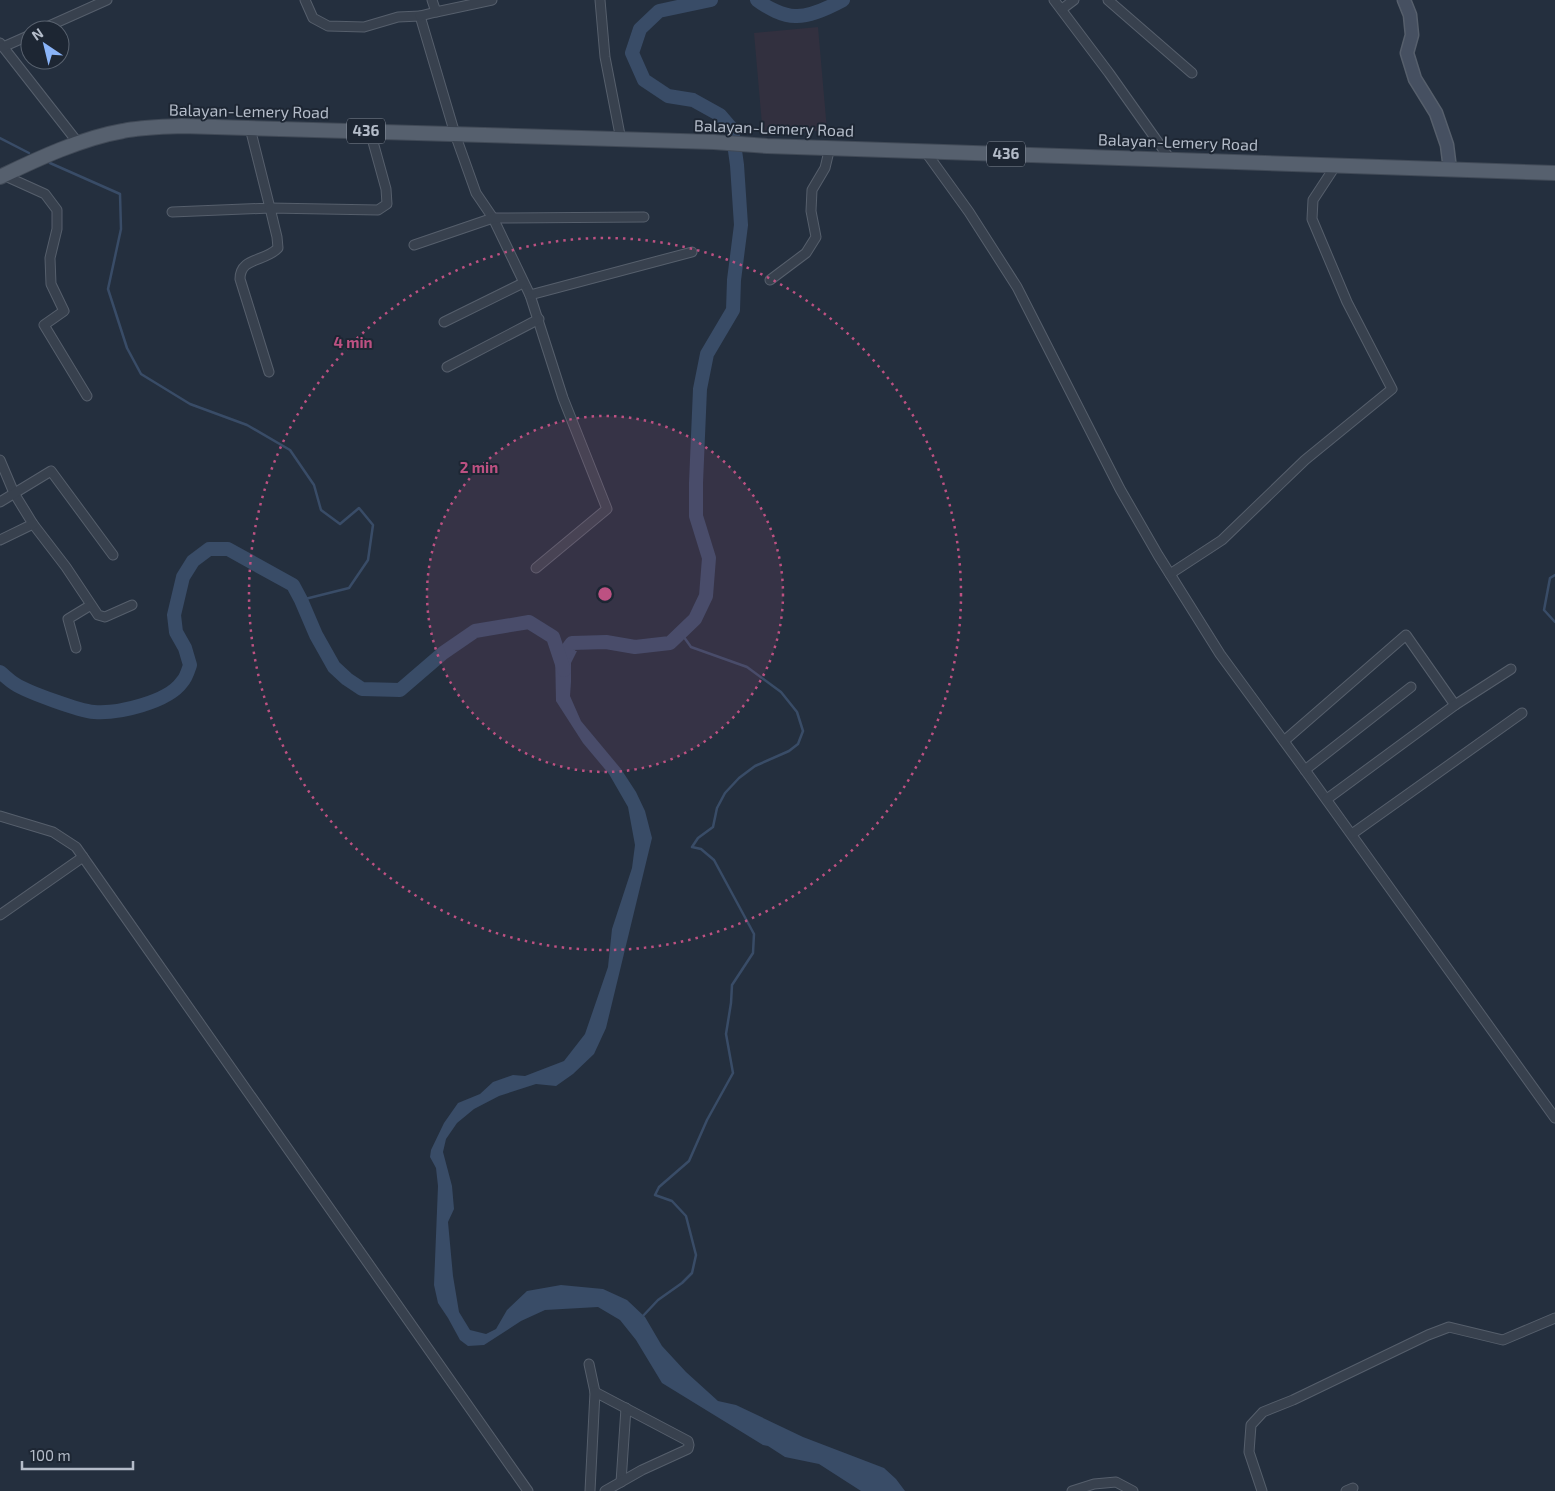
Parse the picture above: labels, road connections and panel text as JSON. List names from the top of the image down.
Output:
{
  "streets": {
    "main road": ["Balayan-Lemery Road", "436"]
  },
  "scale_bar": "100 m",
  "north": "top left",
  "rings": ["4 min", "2 min"]
}
